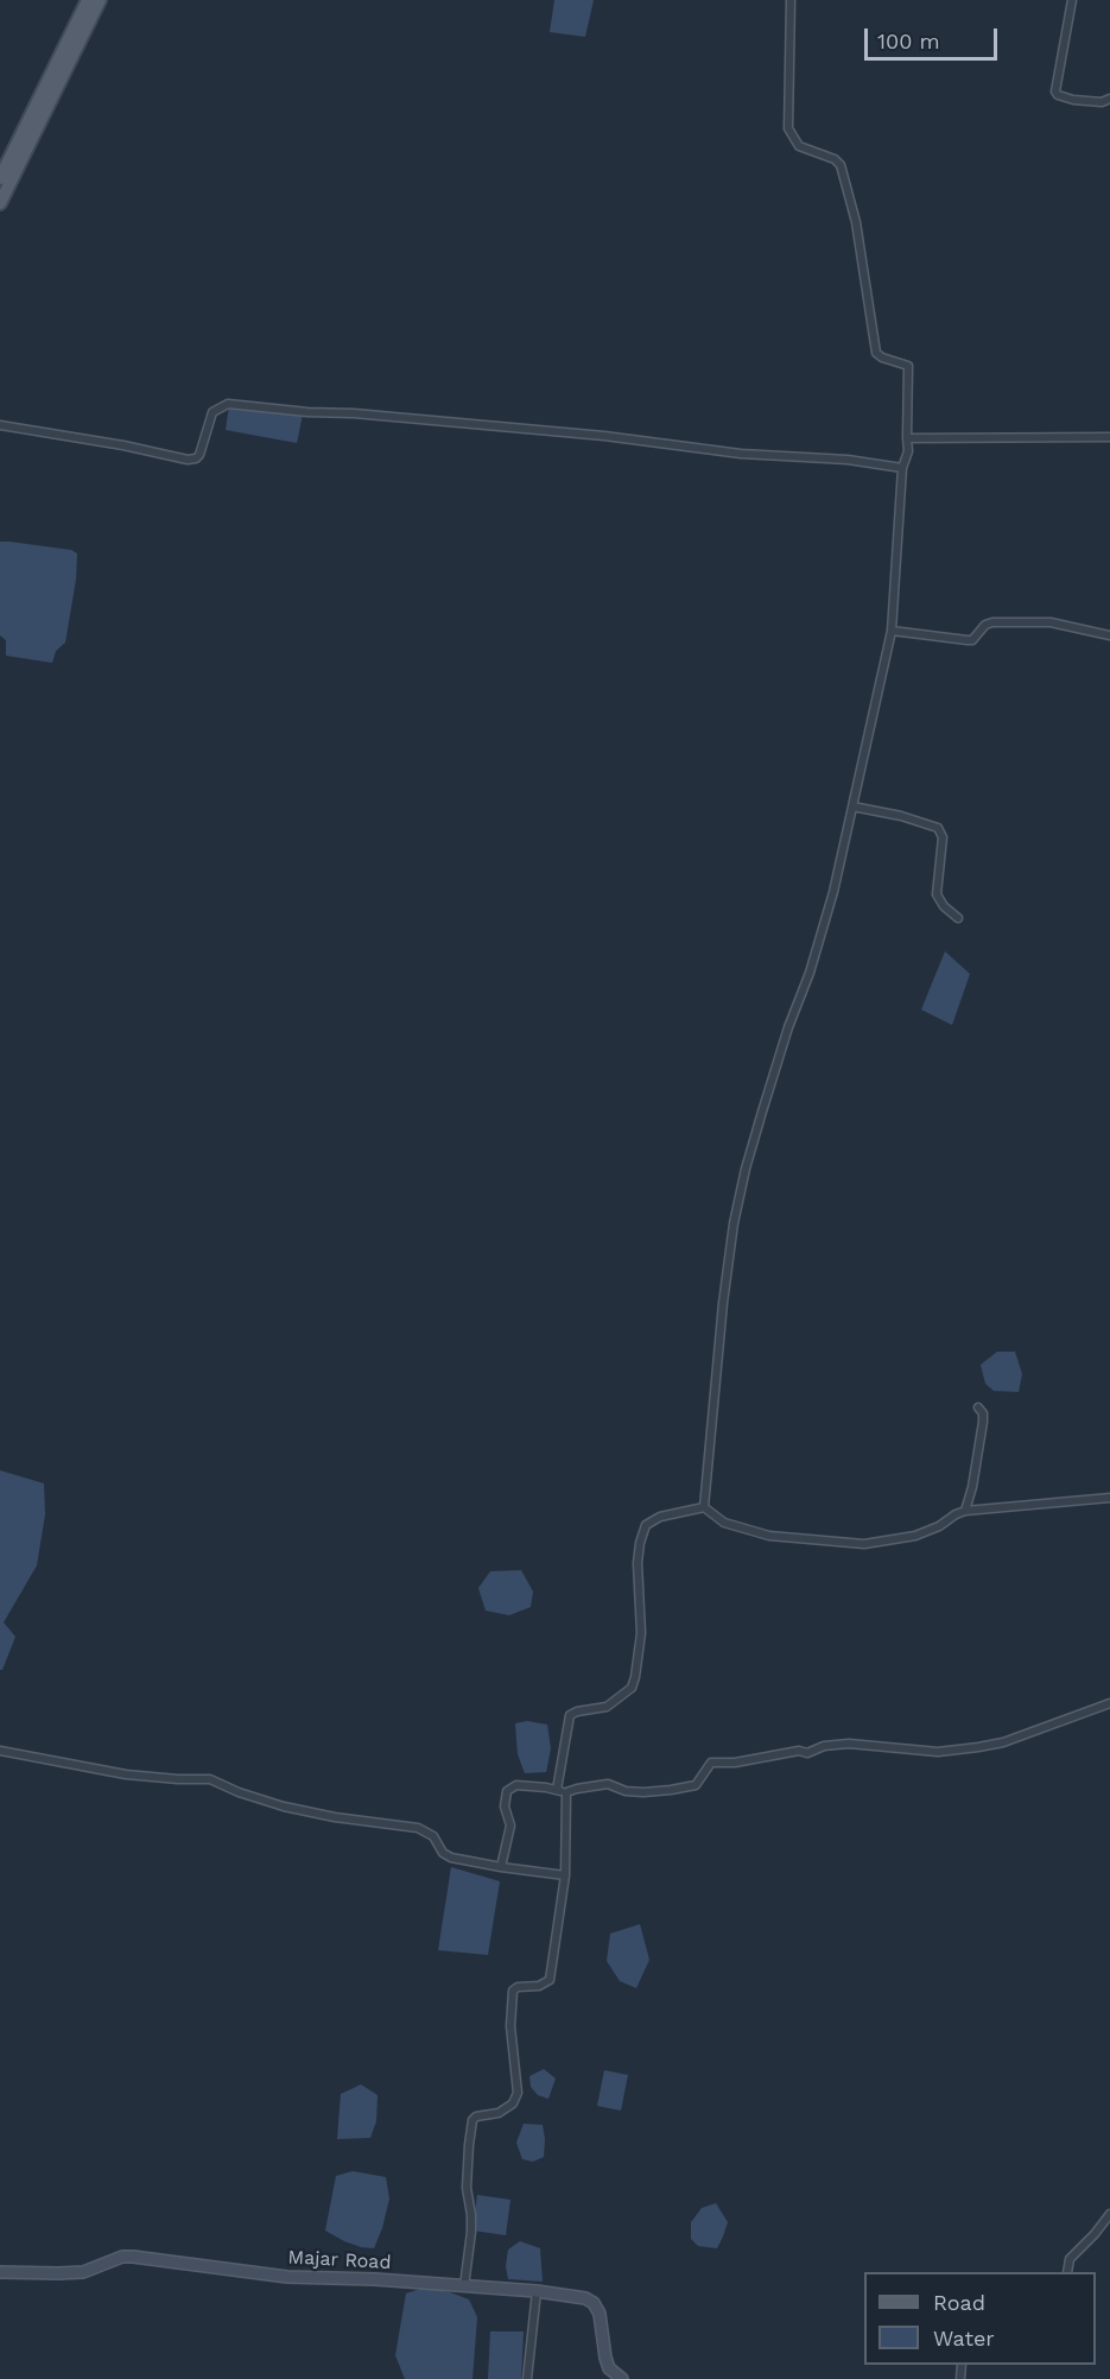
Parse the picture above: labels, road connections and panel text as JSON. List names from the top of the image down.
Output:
{
  "streets": {
    "main road": ["Majar Road"]
  },
  "legend": ["Road", "Water"],
  "scale_bar": "100 m"
}
